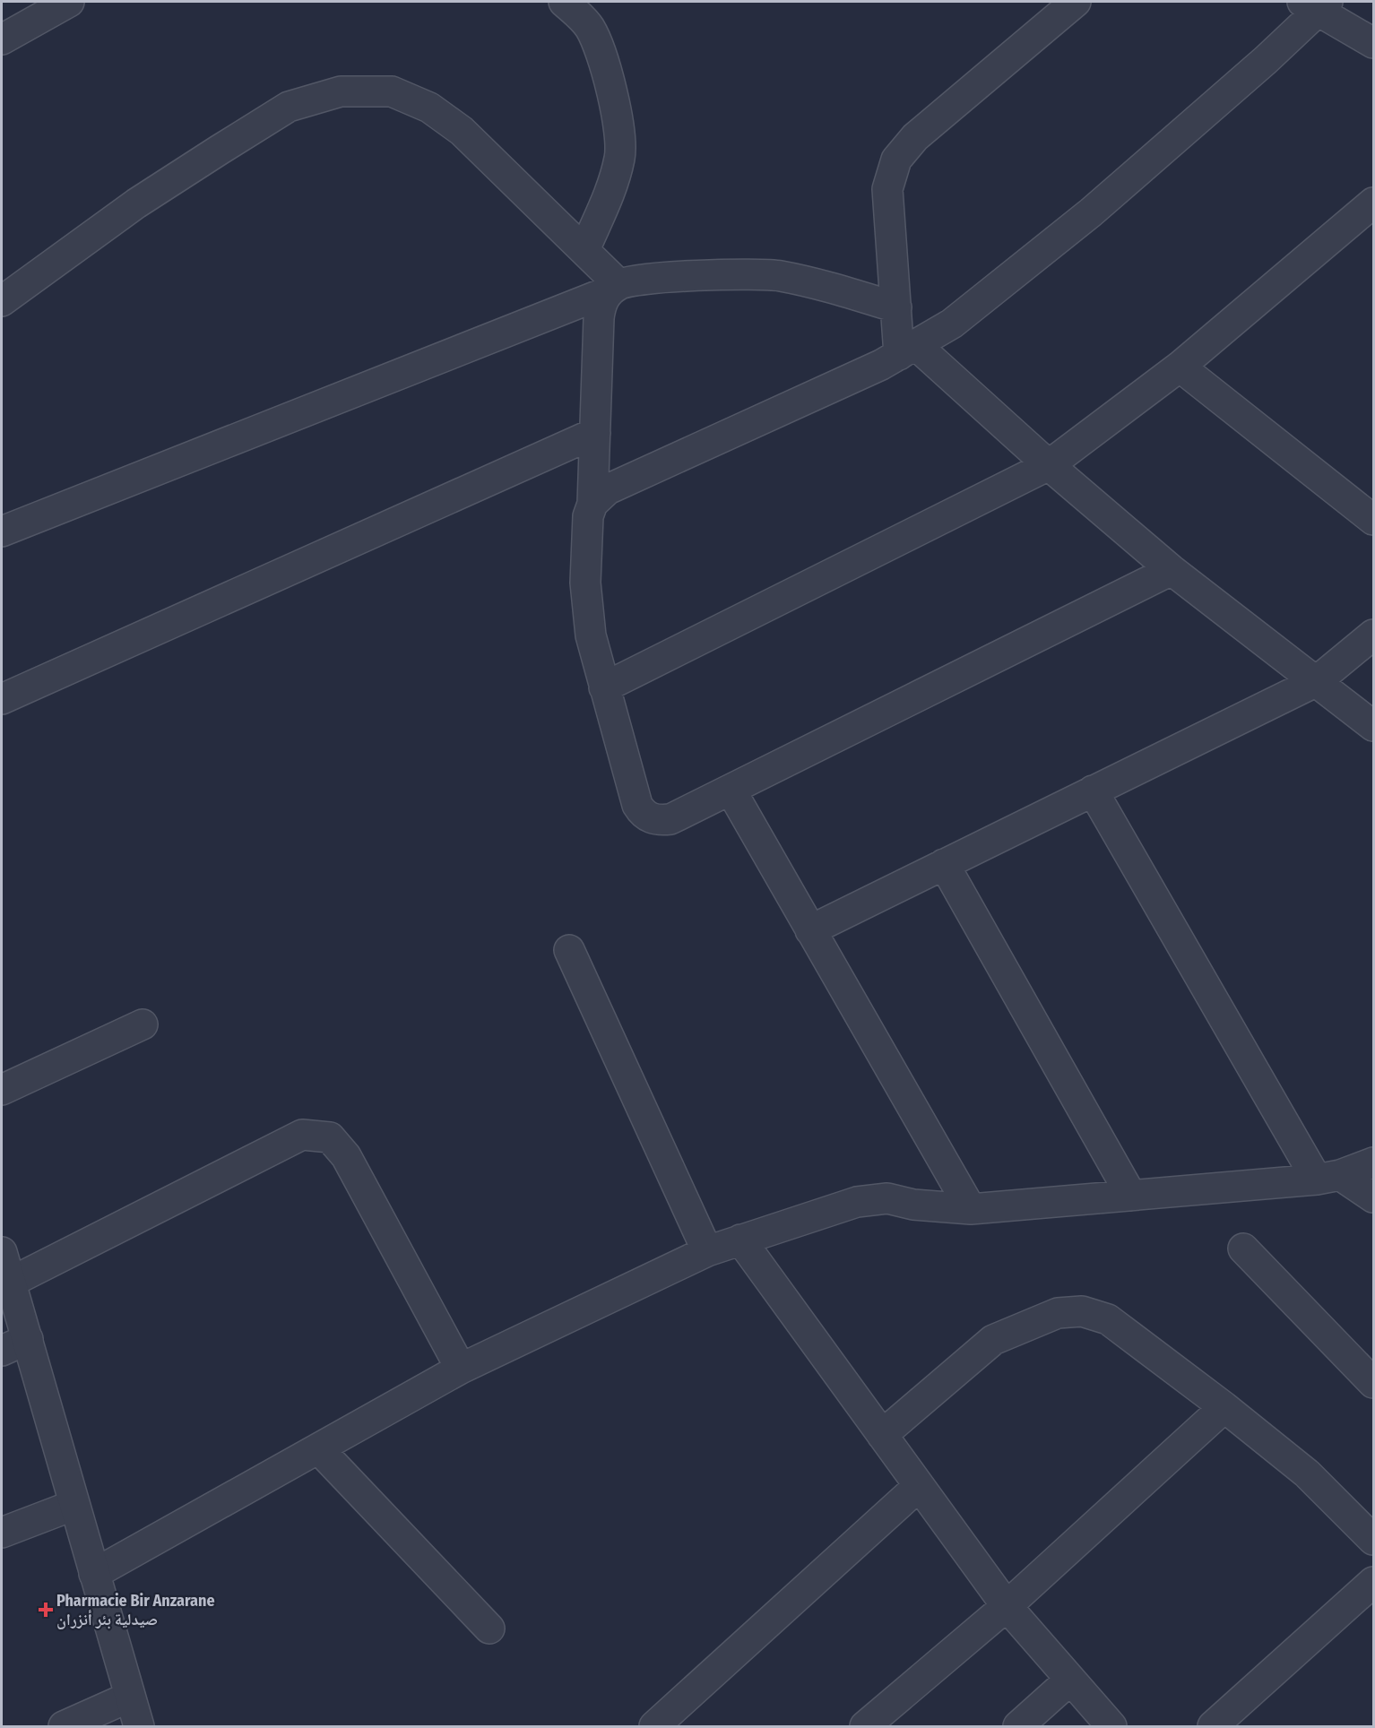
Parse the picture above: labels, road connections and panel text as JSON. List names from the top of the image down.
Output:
{
  "places": {
    "health": ["Pharmacie Bir Anzarane صيدلية بئر أنزران"]
  }
}
